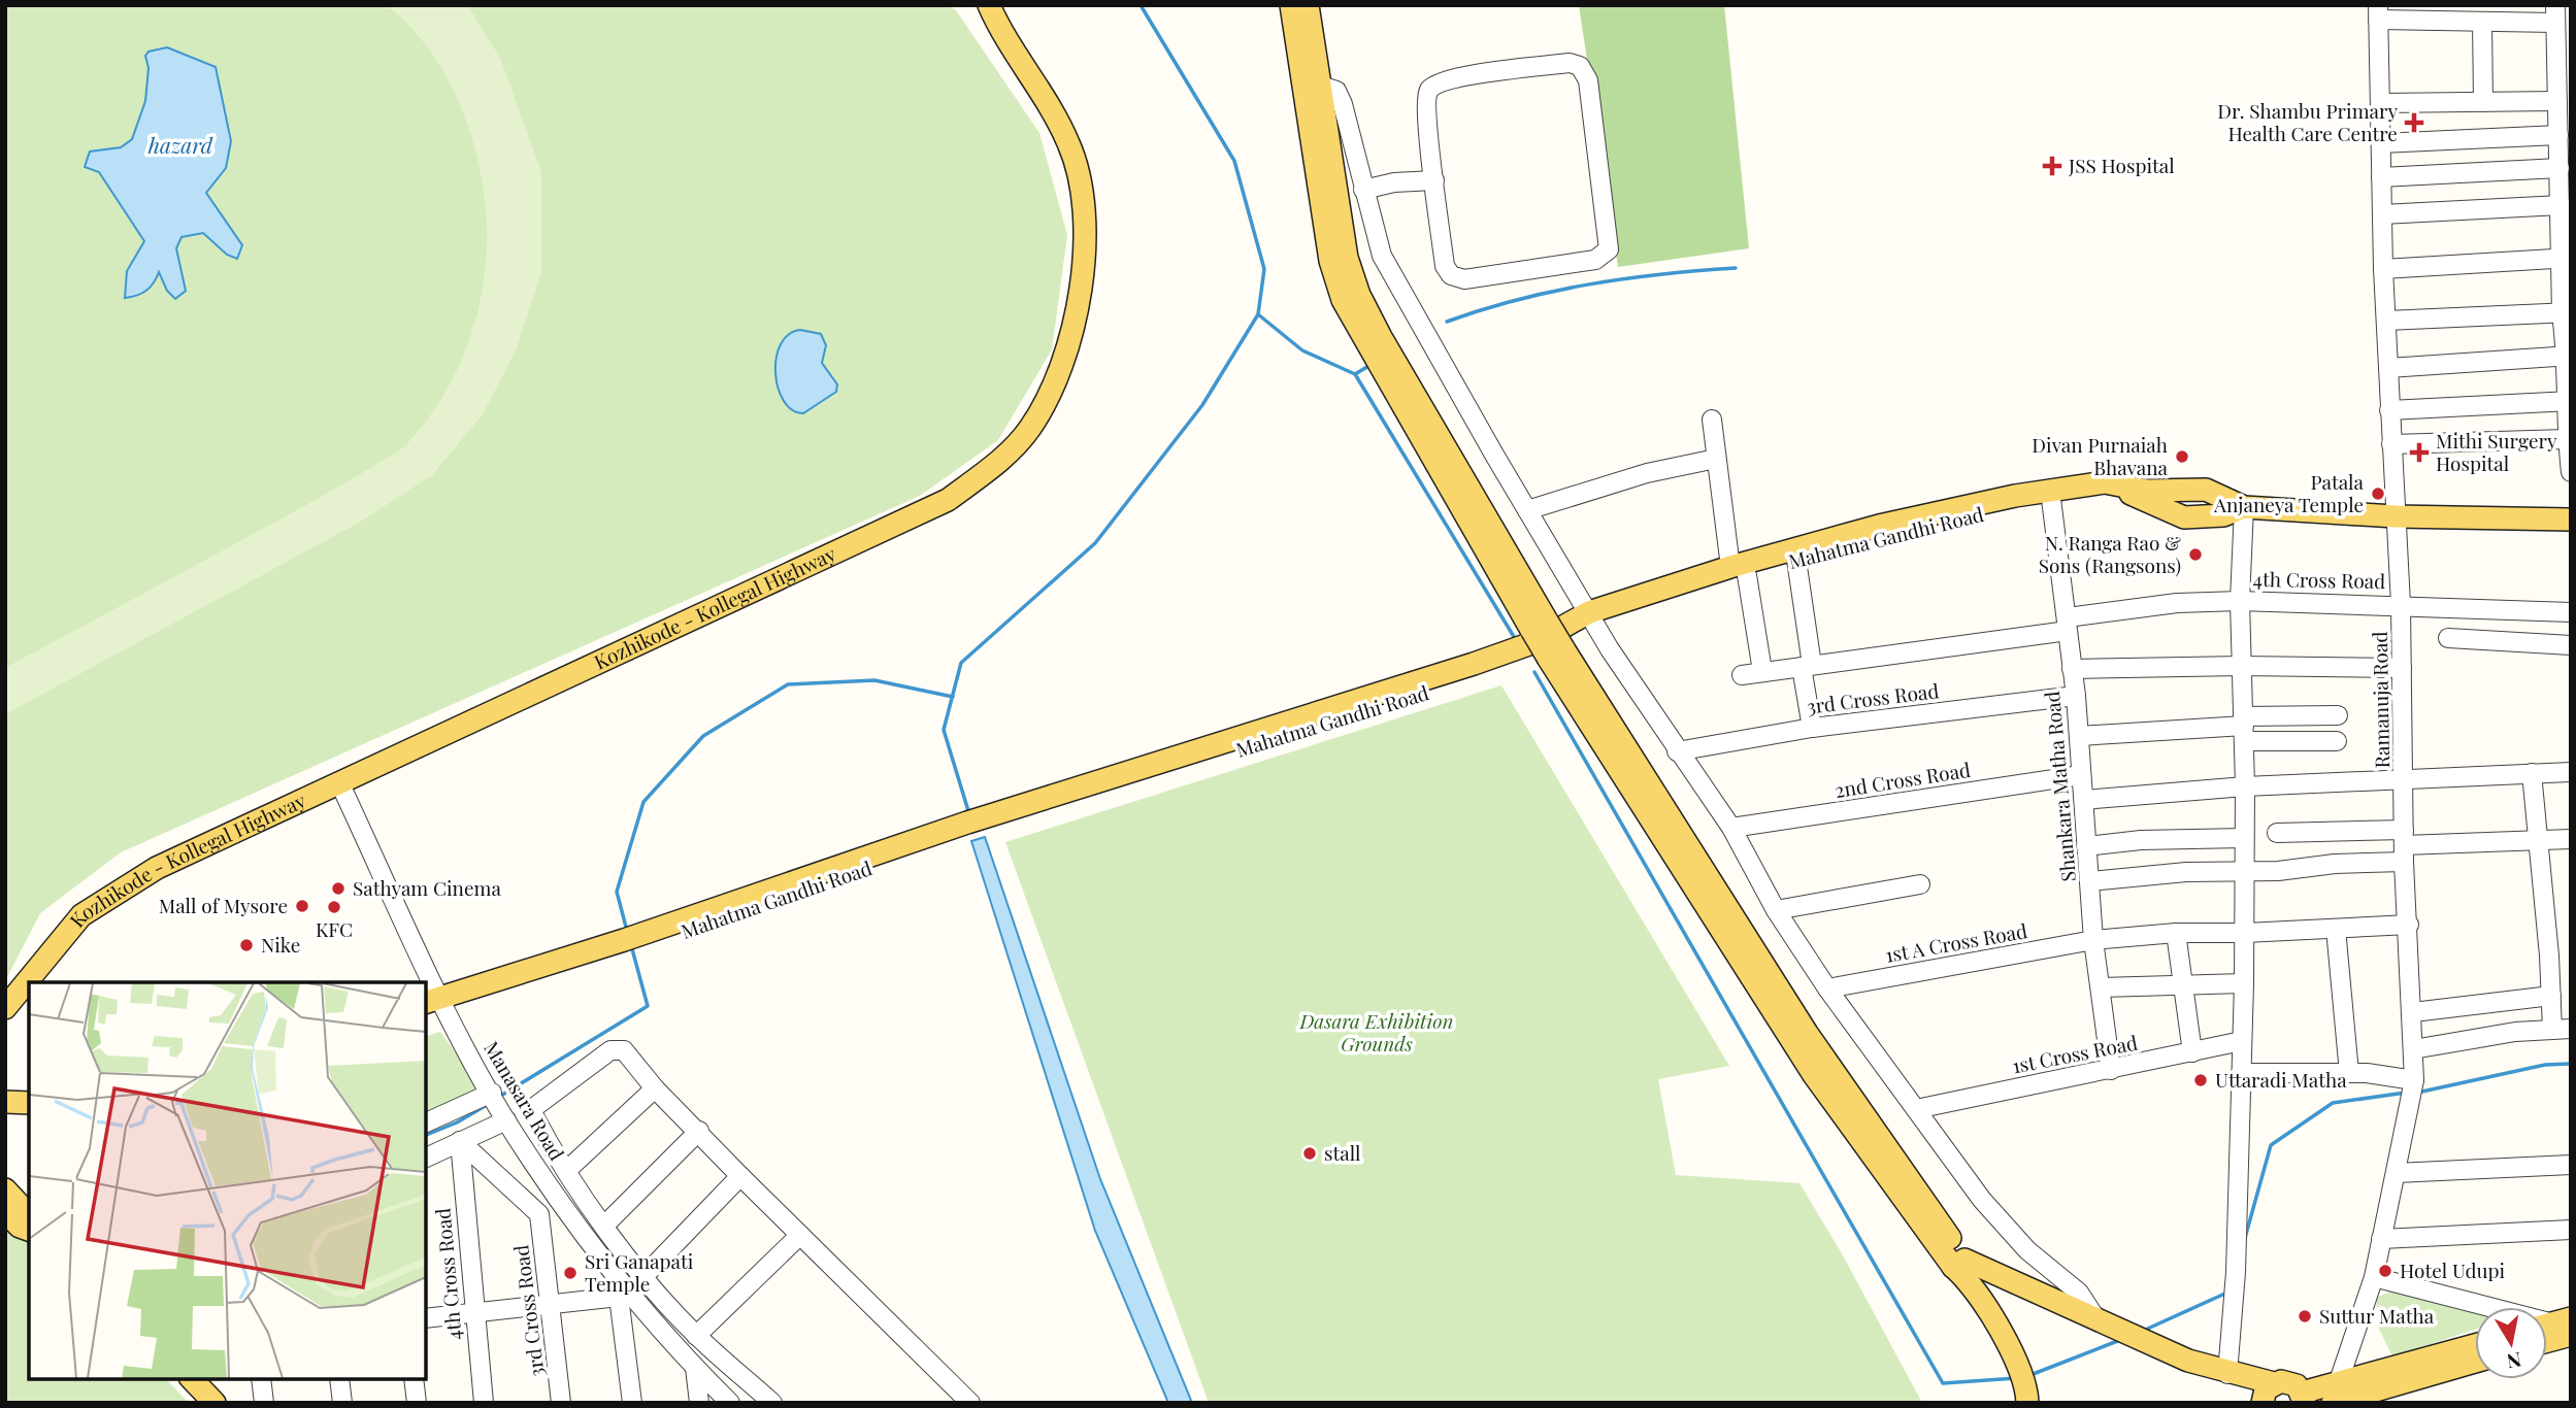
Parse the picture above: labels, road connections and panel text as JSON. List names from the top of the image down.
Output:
{
  "streets": {
    "main road": ["Mahatma Gandhi Road", "Kozhikode - Kollegal Highway"],
    "street": [
      "4th Cross Road",
      "3rd Cross Road",
      "Ramanuja Road",
      "2nd Cross Road",
      "Shankara Matha Road",
      "1st A Cross Road",
      "1st Cross Road",
      "Manasara Road"
    ]
  },
  "crossings": [
    ["Mahatma Gandhi Road", "Ramanuja Road"],
    ["Mahatma Gandhi Road", "Shankara Matha Road"],
    ["Mahatma Gandhi Road", "Manasara Road"],
    ["4th Cross Road", "3rd Cross Road"],
    ["4th Cross Road", "Ramanuja Road"],
    ["4th Cross Road", "Shankara Matha Road"],
    ["Kozhikode - Kollegal Highway", "Manasara Road"],
    ["3rd Cross Road", "Shankara Matha Road"],
    ["Ramanuja Road", "1st A Cross Road"],
    ["2nd Cross Road", "Shankara Matha Road"],
    ["Shankara Matha Road", "1st A Cross Road"],
    ["Shankara Matha Road", "1st Cross Road"]
  ],
  "water": ["hazard"],
  "parks": ["Dasara Exhibition Grounds"],
  "places": {
    "health": ["Dr. Shambu Primary Health Care Centre", "JSS Hospital", "Mithi Surgery Hospital"],
    "other": [
      "Divan Purnaiah Bhavana",
      "Patala Anjaneya Temple",
      "N. Ranga Rao & Sons (Rangsons)",
      "Sathyam Cinema",
      "Mall of Mysore",
      "KFC",
      "Nike",
      "Uttaradi Matha",
      "stall",
      "Hotel Udupi",
      "Sri Ganapati Temple",
      "Suttur Matha"
    ]
  },
  "north": "bottom"
}
